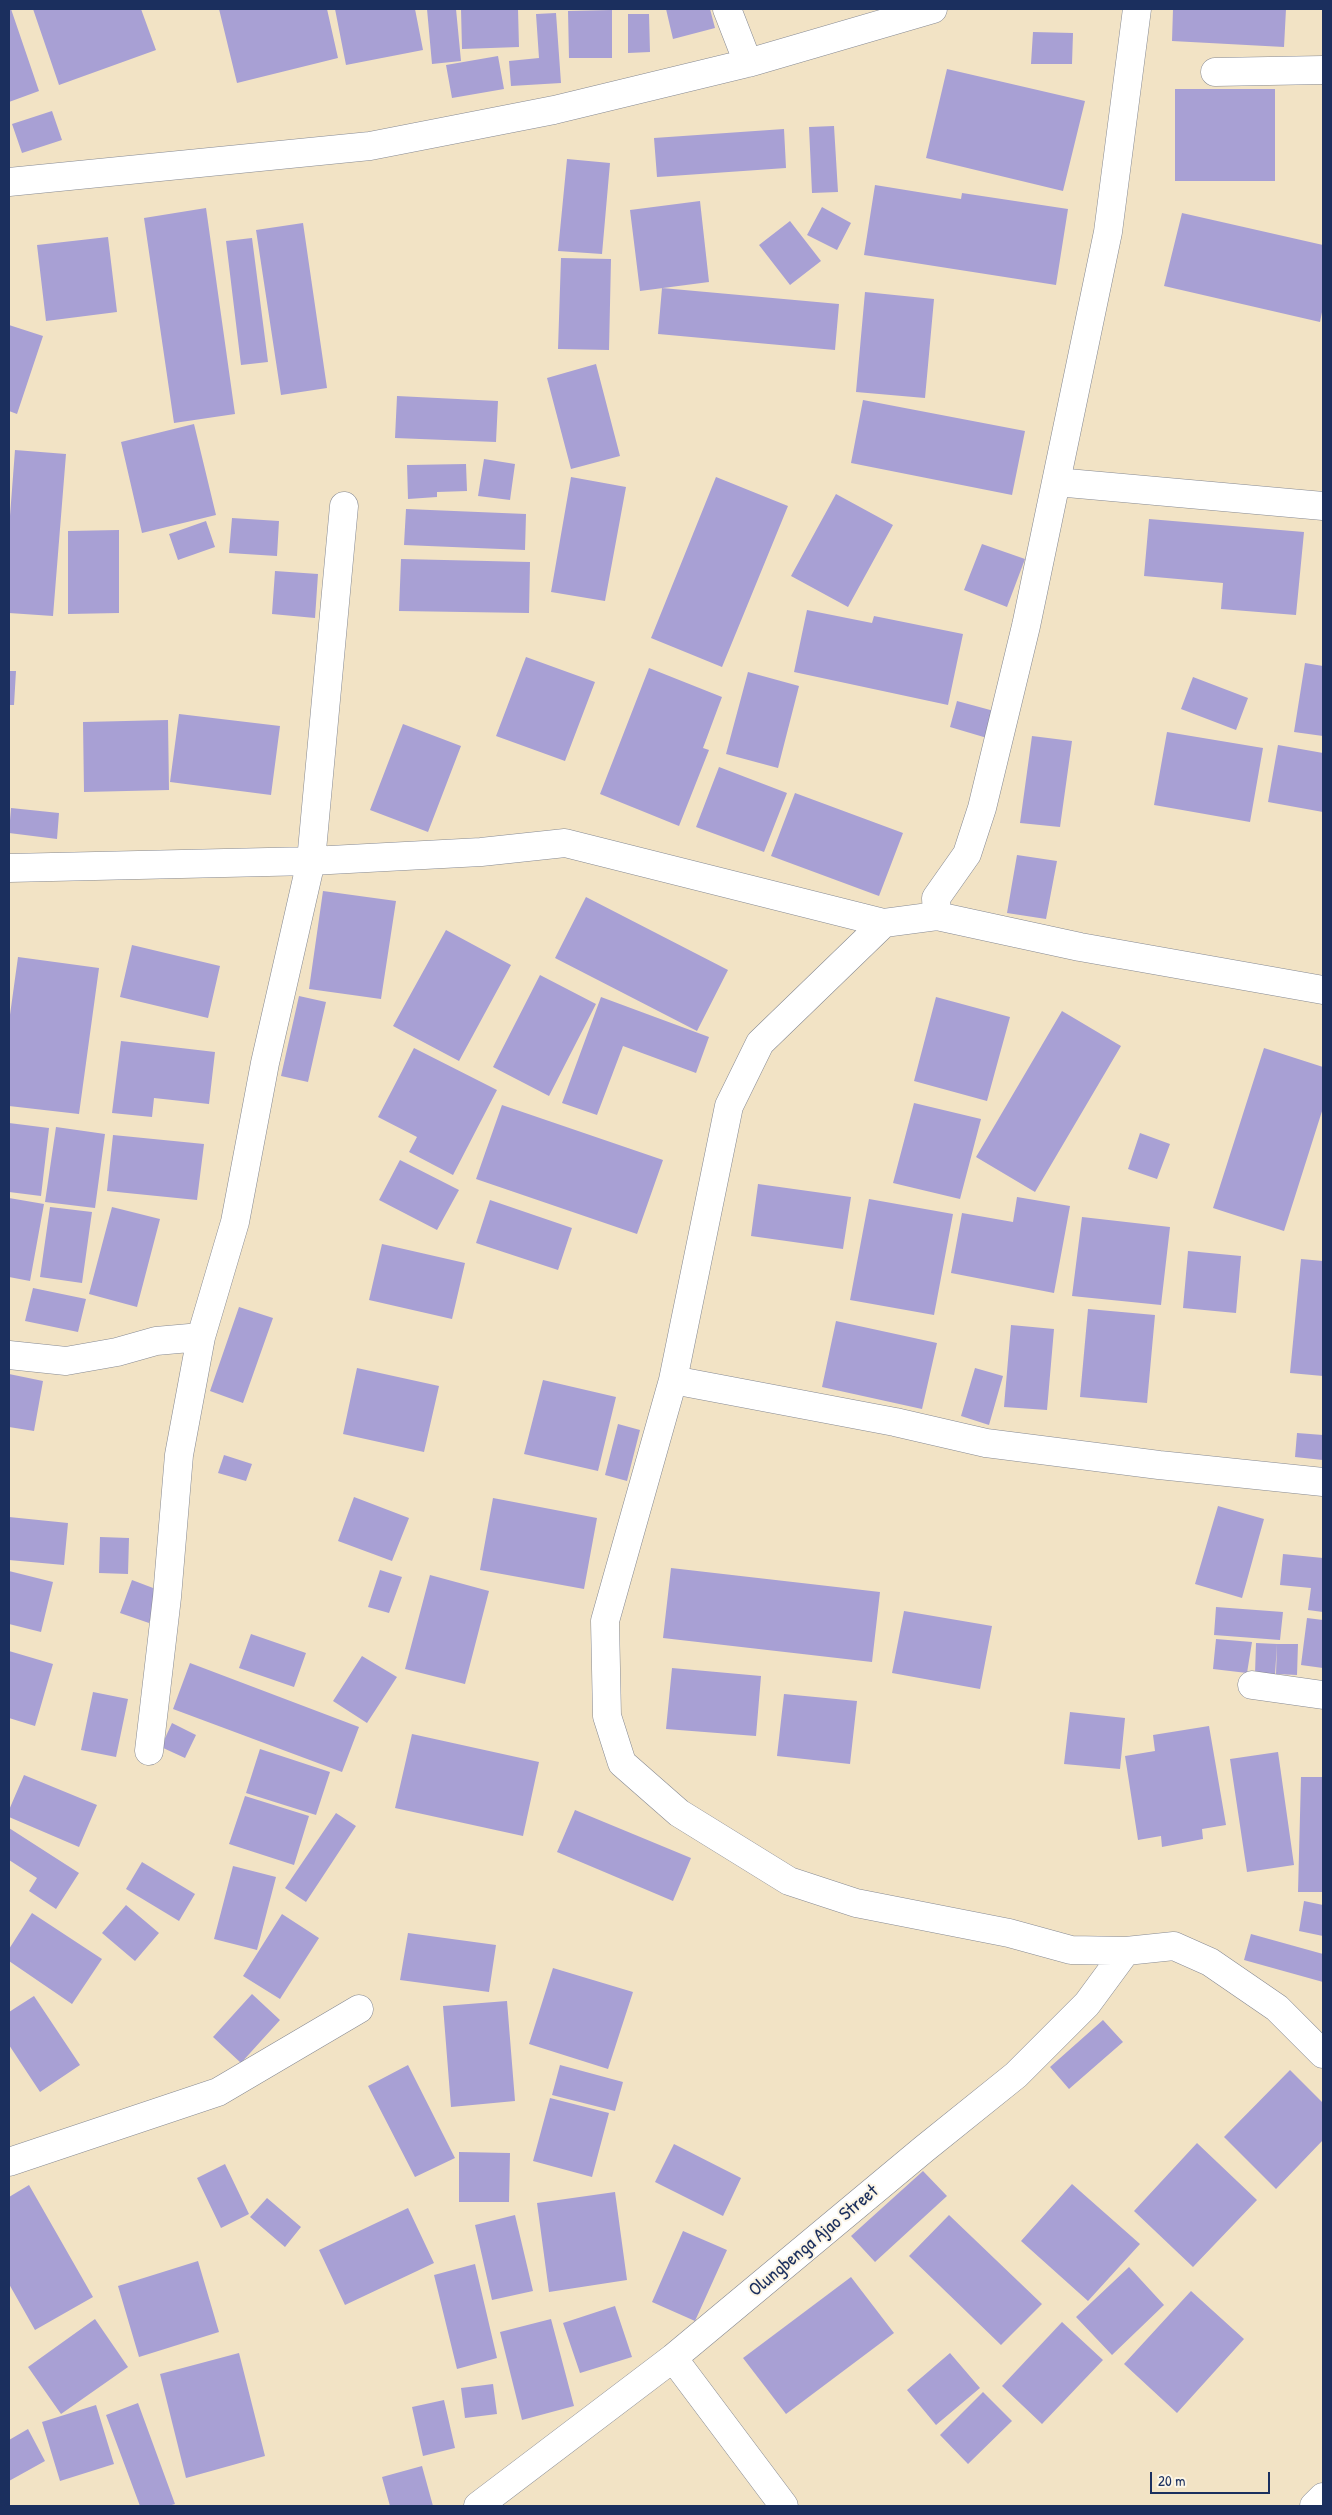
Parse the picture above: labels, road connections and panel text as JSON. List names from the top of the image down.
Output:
{
  "streets": {
    "street": ["Olungbenga Ajao Street"]
  },
  "scale_bar": "20 m"
}
